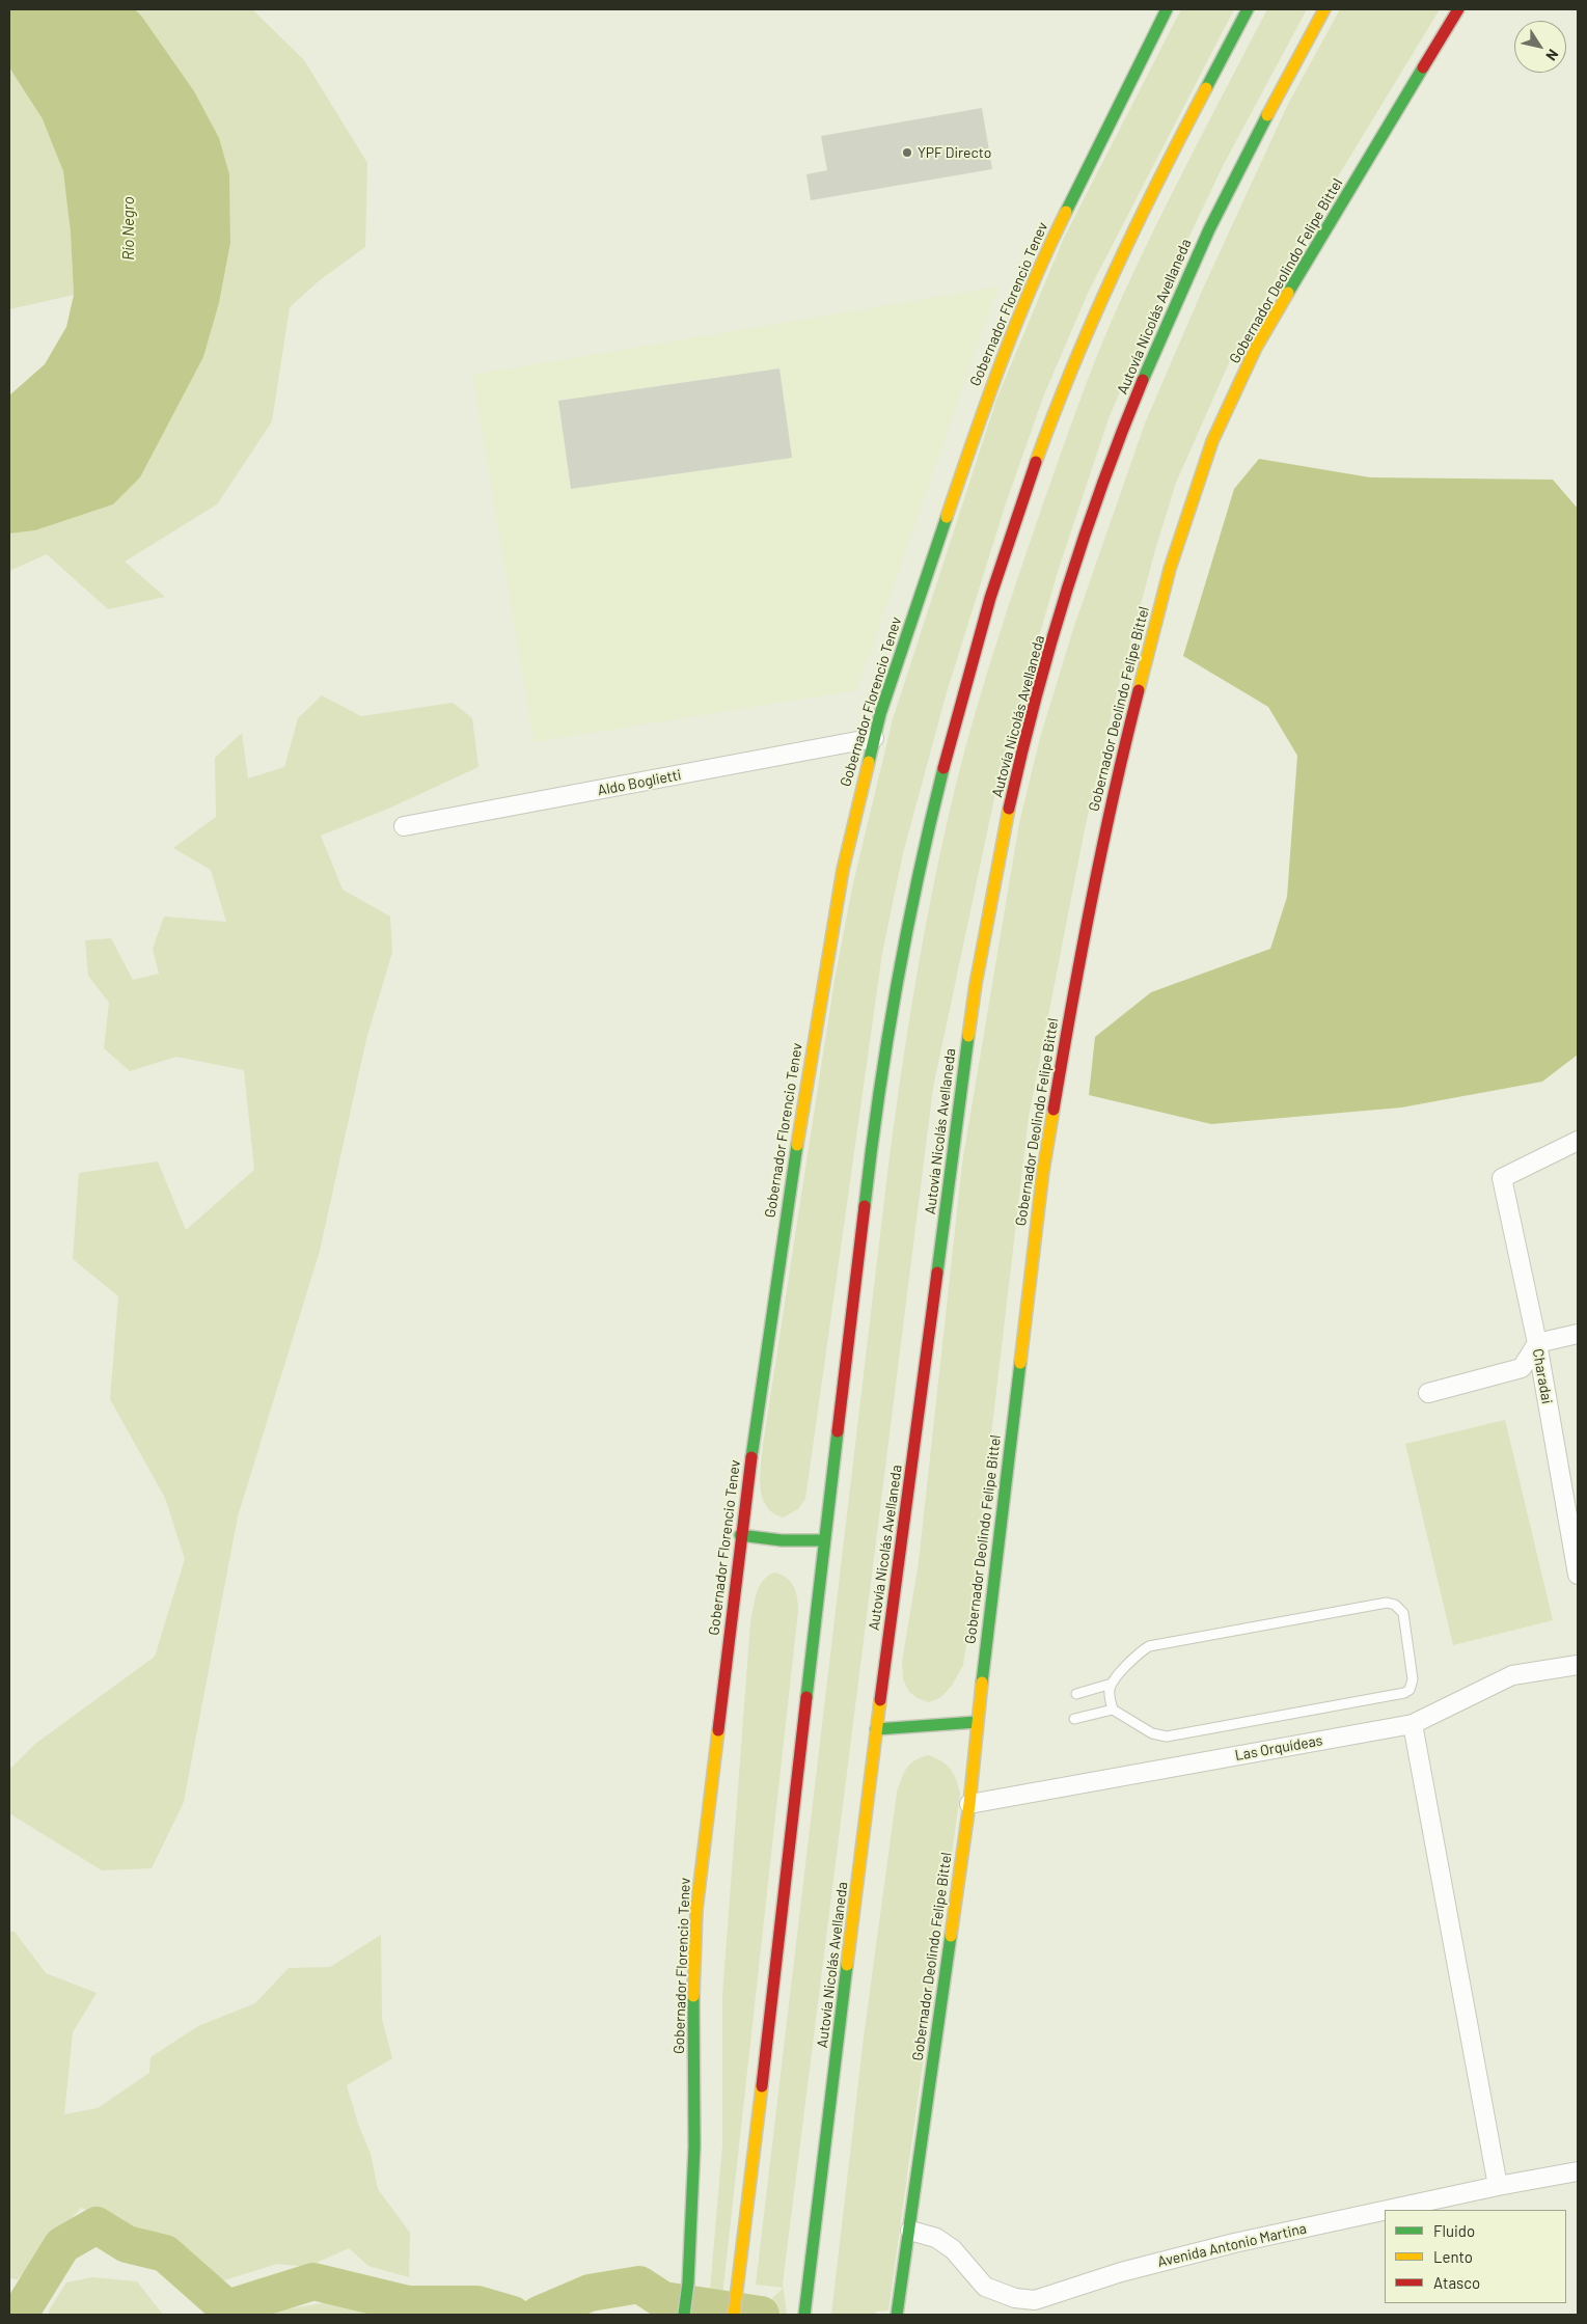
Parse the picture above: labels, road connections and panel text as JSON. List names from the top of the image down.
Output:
{
  "streets": {
    "main road": ["Gobernador Deolindo Felipe Bittel", "Gobernador Florencio Tenev", "Autovía Nicolás Avellaneda"],
    "street": [
      "Aldo Boglietti",
      "Charadai",
      "Las Orquídeas",
      "Avenida Antonio Martina"
    ]
  },
  "crossings": [
    ["Gobernador Deolindo Felipe Bittel", "Las Orquídeas"],
    ["Gobernador Deolindo Felipe Bittel", "Avenida Antonio Martina"],
    ["Gobernador Florencio Tenev", "Aldo Boglietti"]
  ],
  "water": ["Río Negro"],
  "places": ["YPF Directo"],
  "legend": ["Fluido", "Lento", "Atasco"],
  "north": "bottom right"
}
